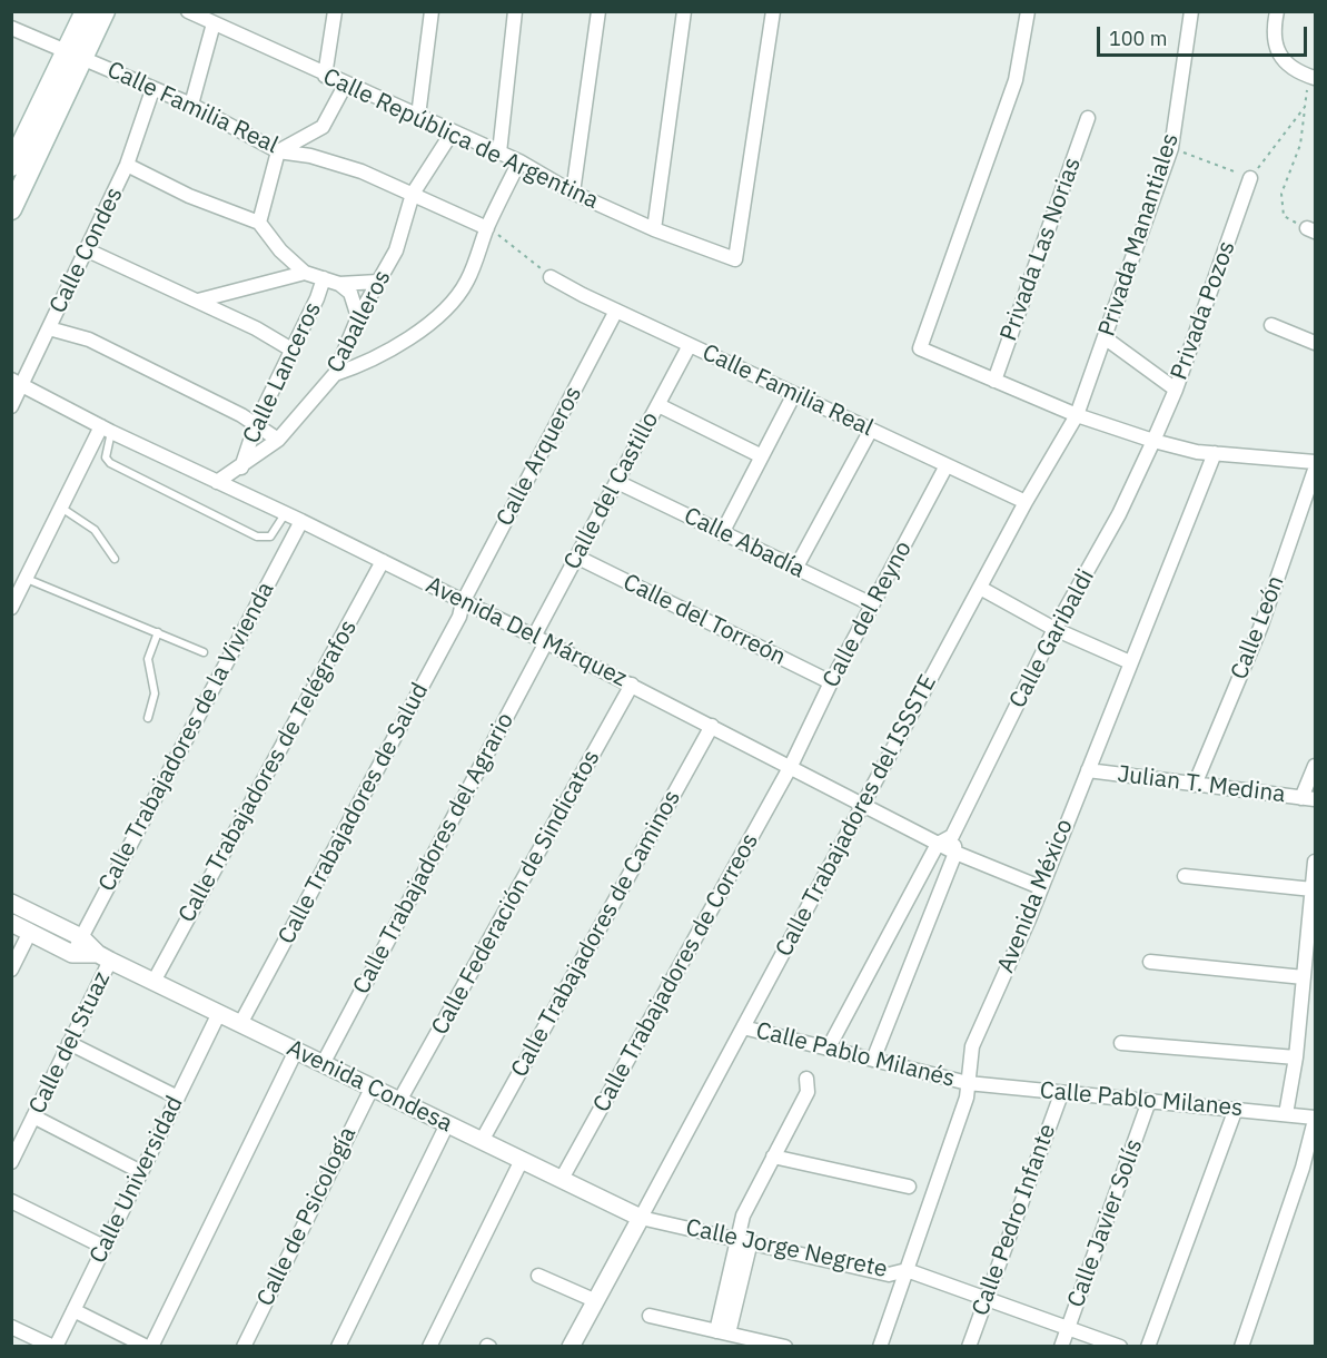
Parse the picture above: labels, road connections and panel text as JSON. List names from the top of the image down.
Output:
{
  "streets": {
    "street": [
      "Calle Familia Real",
      "Calle República de Argentina",
      "Privada Manantiales",
      "Privada Las Norias",
      "Calle Condes",
      "Privada Pozos",
      "Caballeros",
      "Calle Lanceros",
      "Calle Arqueros",
      "Calle del Castillo",
      "Calle Abadía",
      "Calle del Reyno",
      "Calle del Torreón",
      "Calle León",
      "Avenida Del Márquez",
      "Calle Garibaldi",
      "Calle Trabajadores de la Vivienda",
      "Calle Trabajadores de Telégrafos",
      "Julian T. Medina",
      "Calle Trabajadores de Salud",
      "Calle Trabajadores del ISSSTE",
      "Calle Trabajadores del Agrario",
      "Calle Federación de Sindicatos",
      "Avenida México",
      "Calle Trabajadores de Caminos",
      "Calle Trabajadores de Correos",
      "Calle del Stuaz",
      "Calle Pablo Milanés",
      "Avenida Condesa",
      "Calle Pablo Milanes",
      "Calle Universidad",
      "Calle de Psicología",
      "Calle Pedro Infante",
      "Calle Javier Solís",
      "Calle Jorge Negrete"
    ]
  },
  "crossings": [
    ["Calle Familia Real", "Calle Condes"],
    ["Calle Familia Real", "Caballeros"],
    ["Calle Familia Real", "Calle Lanceros"],
    ["Calle Familia Real", "Calle Arqueros"],
    ["Calle Familia Real", "Calle del Castillo"],
    ["Calle Familia Real", "Calle del Reyno"],
    ["Calle Familia Real", "Calle Trabajadores del ISSSTE"],
    ["Calle República de Argentina", "Caballeros"],
    ["Privada Manantiales", "Calle Trabajadores del ISSSTE"],
    ["Calle Condes", "Avenida Del Márquez"],
    ["Privada Pozos", "Calle Garibaldi"],
    ["Caballeros", "Calle Lanceros"],
    ["Caballeros", "Avenida Del Márquez"],
    ["Calle Arqueros", "Avenida Del Márquez"],
    ["Calle Arqueros", "Calle Trabajadores de Salud"],
    ["Calle del Castillo", "Calle Abadía"],
    ["Calle del Castillo", "Calle del Torreón"],
    ["Calle del Castillo", "Avenida Del Márquez"],
    ["Calle del Castillo", "Calle Trabajadores del Agrario"],
    ["Calle Abadía", "Calle del Reyno"],
    ["Calle del Reyno", "Calle del Torreón"],
    ["Calle del Reyno", "Avenida Del Márquez"],
    ["Calle del Reyno", "Calle Trabajadores de Correos"],
    ["Calle León", "Julian T. Medina"],
    ["Avenida Del Márquez", "Calle Trabajadores de la Vivienda"],
    ["Avenida Del Márquez", "Calle Trabajadores de Telégrafos"],
    ["Avenida Del Márquez", "Calle Trabajadores de Salud"],
    ["Avenida Del Márquez", "Calle Trabajadores del ISSSTE"],
    ["Avenida Del Márquez", "Calle Trabajadores del Agrario"],
    ["Avenida Del Márquez", "Calle Federación de Sindicatos"],
    ["Avenida Del Márquez", "Avenida México"],
    ["Avenida Del Márquez", "Calle Trabajadores de Caminos"],
    ["Avenida Del Márquez", "Calle Trabajadores de Correos"],
    ["Calle Trabajadores de la Vivienda", "Avenida Condesa"],
    ["Calle Trabajadores de Telégrafos", "Avenida Condesa"],
    ["Julian T. Medina", "Avenida México"],
    ["Calle Trabajadores de Salud", "Avenida Condesa"],
    ["Calle Trabajadores del ISSSTE", "Calle Pablo Milanés"],
    ["Calle Trabajadores del ISSSTE", "Avenida Condesa"],
    ["Calle Trabajadores del ISSSTE", "Calle Jorge Negrete"],
    ["Calle Trabajadores del Agrario", "Avenida Condesa"],
    ["Calle Federación de Sindicatos", "Avenida Condesa"],
    ["Avenida México", "Calle Pablo Milanés"],
    ["Avenida México", "Calle Pablo Milanes"],
    ["Avenida México", "Calle Jorge Negrete"],
    ["Calle Trabajadores de Caminos", "Avenida Condesa"],
    ["Calle Trabajadores de Correos", "Avenida Condesa"],
    ["Calle del Stuaz", "Avenida Condesa"],
    ["Calle Pablo Milanés", "Calle Pablo Milanes"],
    ["Avenida Condesa", "Calle Universidad"],
    ["Avenida Condesa", "Calle de Psicología"],
    ["Avenida Condesa", "Calle Jorge Negrete"],
    ["Calle Pablo Milanes", "Calle Pedro Infante"],
    ["Calle Pablo Milanes", "Calle Javier Solís"],
    ["Calle Pedro Infante", "Calle Jorge Negrete"],
    ["Calle Javier Solís", "Calle Jorge Negrete"]
  ],
  "scale_bar": "100 m"
}
